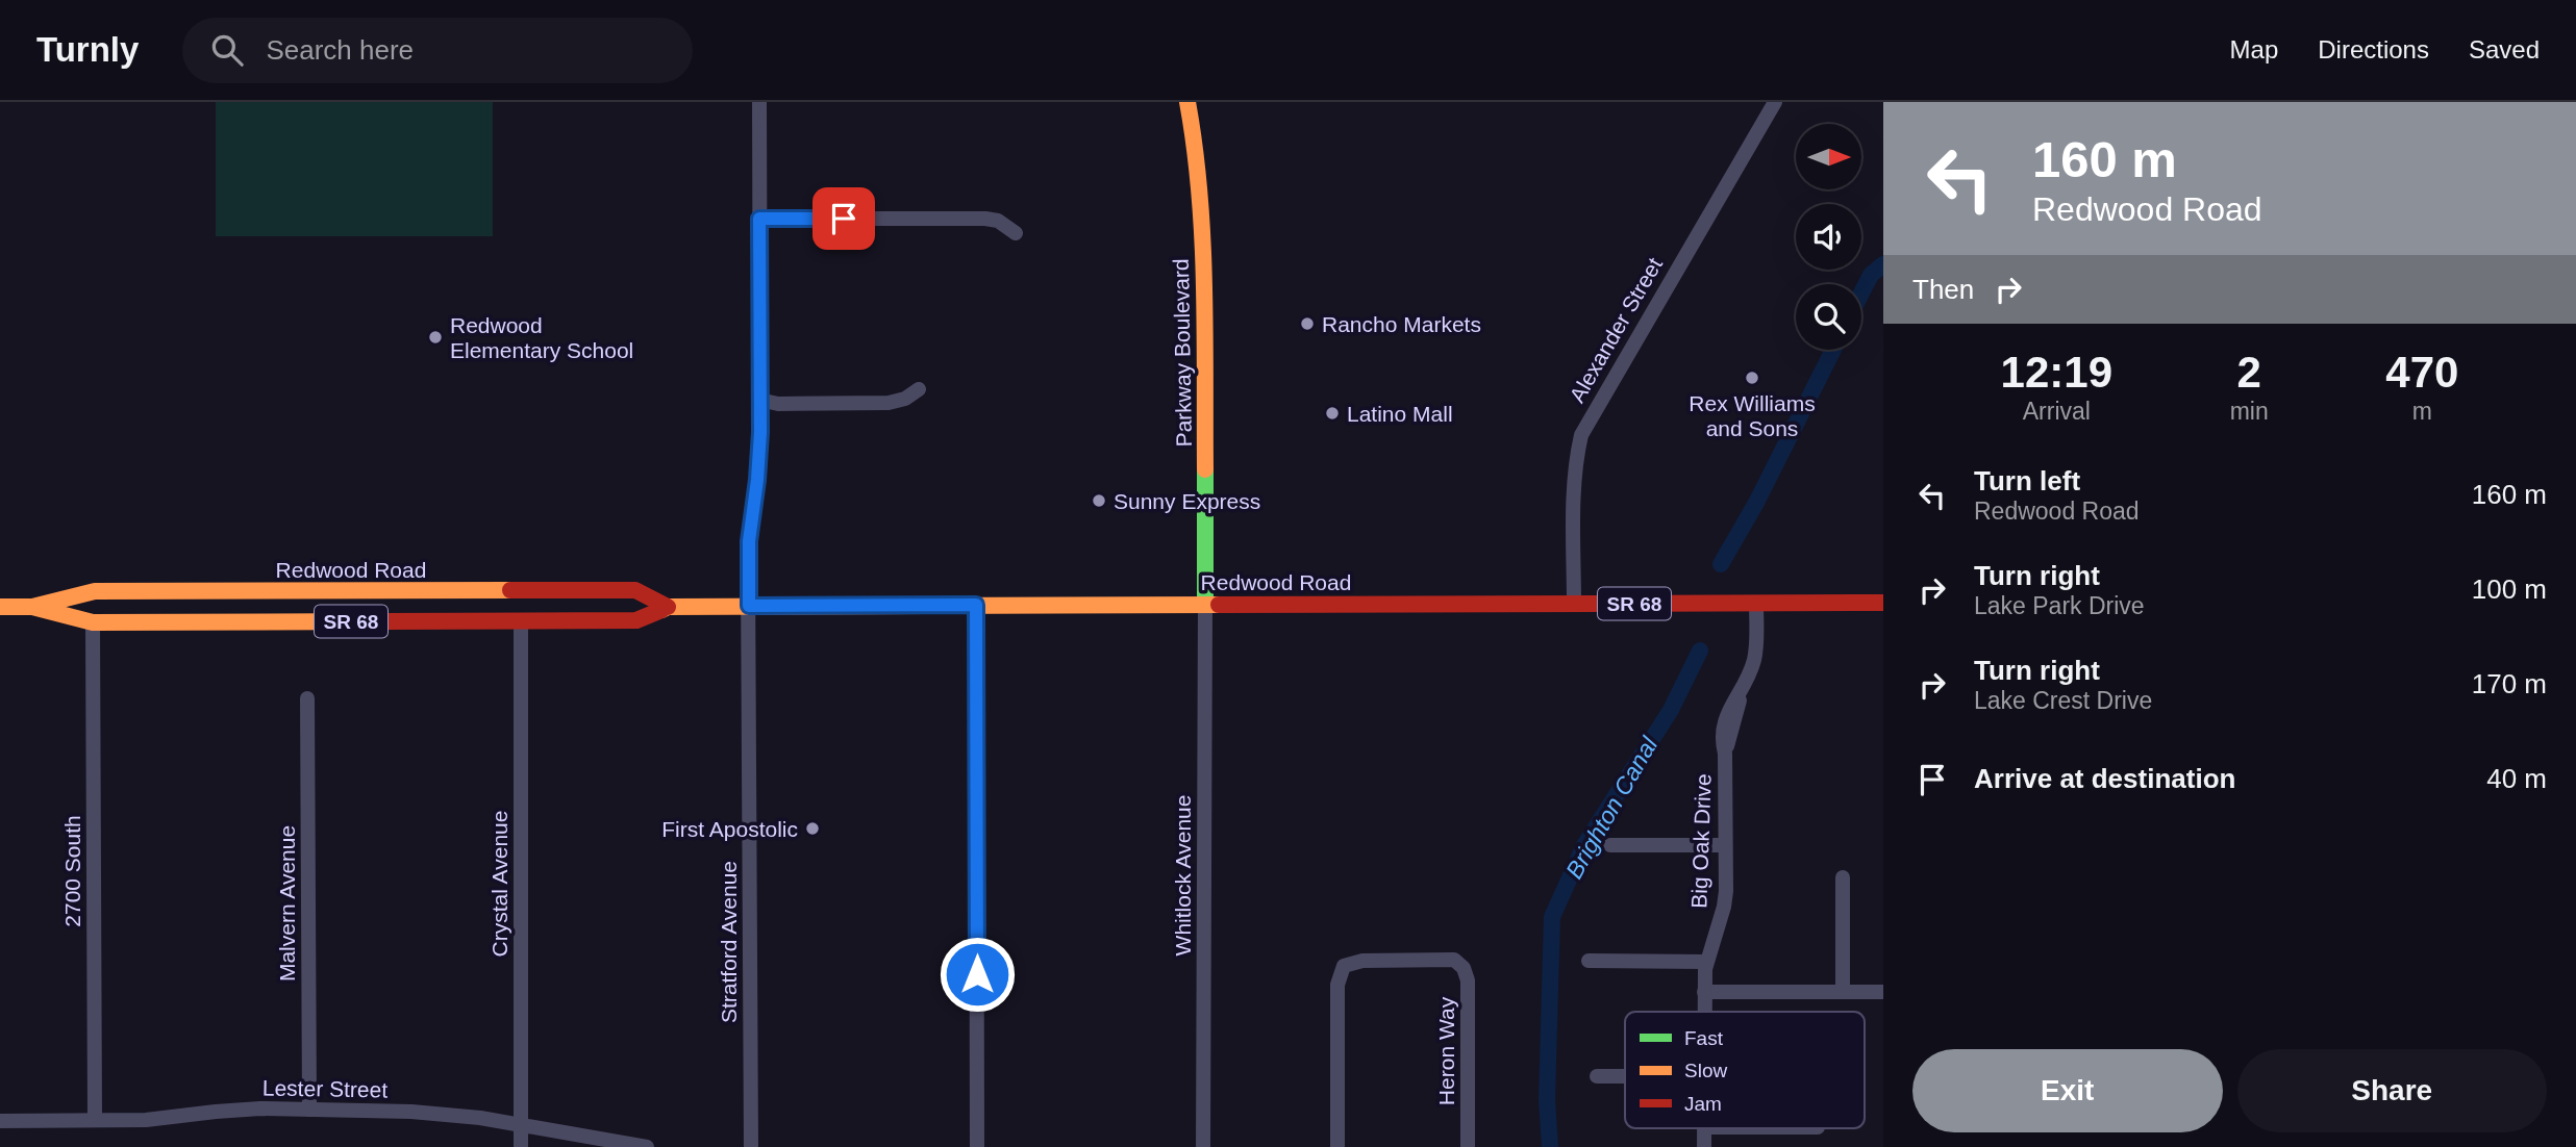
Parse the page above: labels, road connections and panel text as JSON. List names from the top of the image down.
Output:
{
  "streets": {
    "main road": ["Parkway Boulevard", "Redwood Road", "SR 68"],
    "street": [
      "Alexander Street",
      "Big Oak Drive",
      "2700 South",
      "Whitlock Avenue",
      "Crystal Avenue",
      "Malvern Avenue",
      "Stratford Avenue",
      "Heron Way",
      "Lester Street"
    ]
  },
  "crossings": [
    ["Alexander Street", "Redwood Road"],
    ["Parkway Boulevard", "Redwood Road"],
    ["Parkway Boulevard", "Whitlock Avenue"],
    ["Redwood Road", "Big Oak Drive"],
    ["Redwood Road", "2700 South"],
    ["Redwood Road", "Whitlock Avenue"],
    ["Redwood Road", "Crystal Avenue"],
    ["Redwood Road", "Stratford Avenue"],
    ["2700 South", "Lester Street"],
    ["Crystal Avenue", "Lester Street"],
    ["Malvern Avenue", "Lester Street"]
  ],
  "water": ["Brighton Canal"],
  "places": [
    "Rancho Markets",
    "Redwood Elementary School",
    "Rex Williams and Sons",
    "Latino Mall",
    "Sunny Express",
    "First Apostolic"
  ],
  "legend": ["Fast", "Slow", "Jam"],
  "north": "right",
  "page": {
    "header": "Turnly",
    "search": "Search here",
    "nav": ["Map", "Directions", "Saved"],
    "turn": ["160 m", "Redwood Road"],
    "then": "Then",
    "eta": [
      "12:19",
      "Arrival",
      "2",
      "min",
      "470",
      "m"
    ],
    "list": [
      {
        "name": "Turn left",
        "note": "Redwood Road",
        "value": "160 m"
      },
      {
        "name": "Turn right",
        "note": "Lake Park Drive",
        "value": "100 m"
      },
      {
        "name": "Turn right",
        "note": "Lake Crest Drive",
        "value": "170 m"
      },
      {
        "name": "Arrive at destination",
        "value": "40 m"
      }
    ],
    "buttons": ["Exit", "Share"]
  }
}
